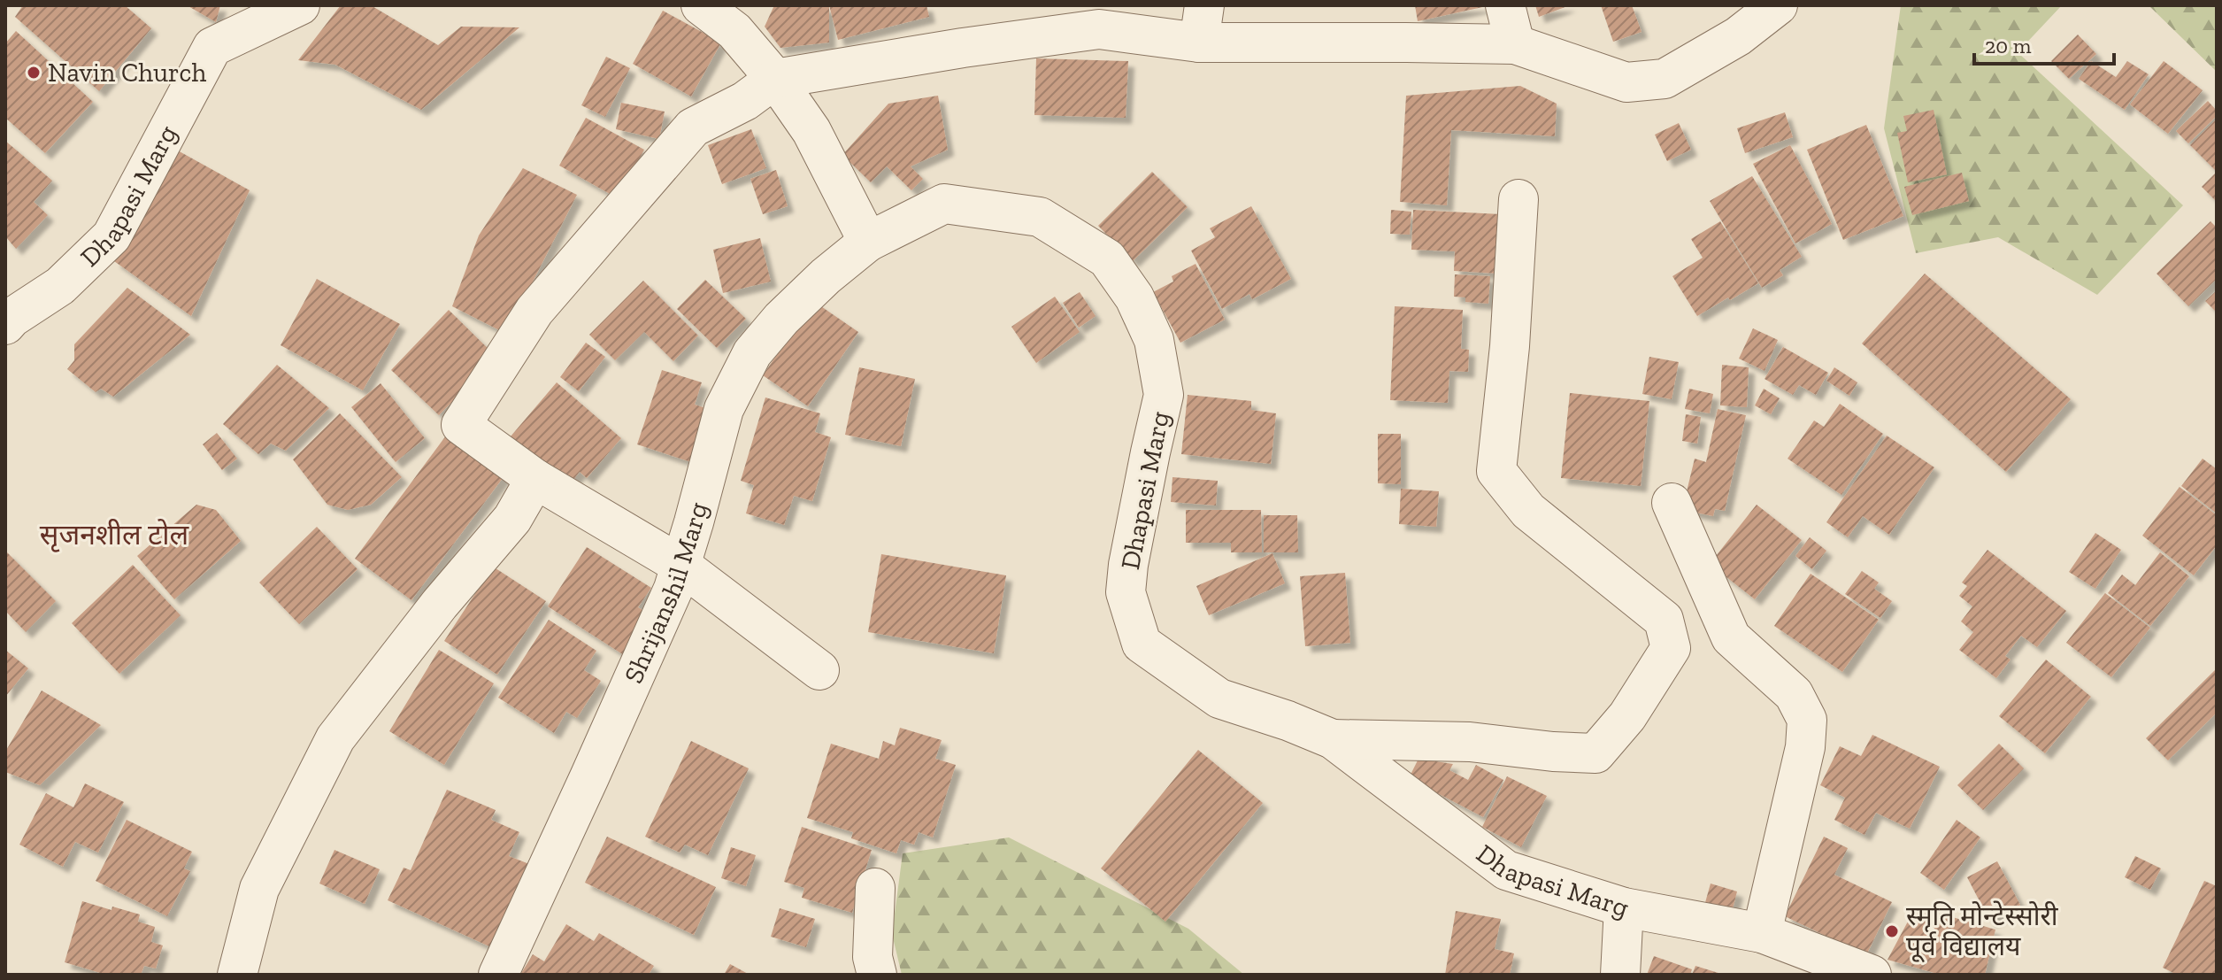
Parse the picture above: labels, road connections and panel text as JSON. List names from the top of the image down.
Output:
{
  "streets": {
    "street": ["Dhapasi Marg", "Shrijanshil Marg"]
  },
  "crossings": [
    ["Dhapasi Marg", "Shrijanshil Marg"]
  ],
  "districts": ["सृजनशील टोल"],
  "places": ["Navin Church", "स्मृति मोन्टेस्सोरी पूर्व विद्यालय"],
  "scale_bar": "20 m"
}
